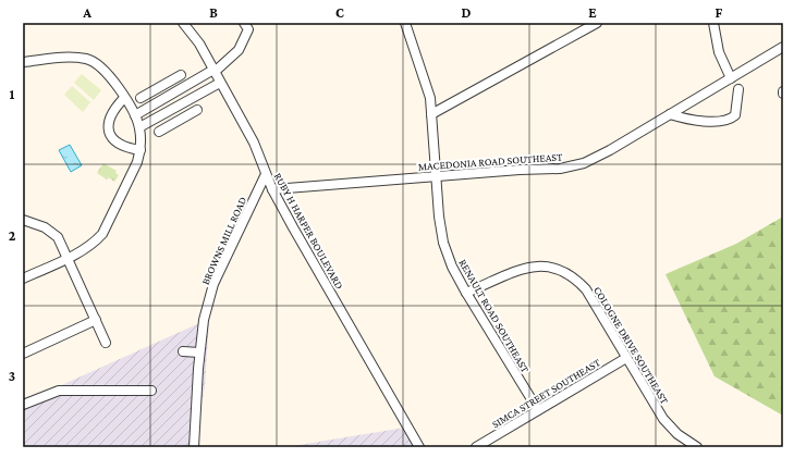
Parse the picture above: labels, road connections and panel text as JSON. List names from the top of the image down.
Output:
{
  "streets": {
    "street": [
      "MACEDONIA ROAD SOUTHEAST",
      "RUBY H HARPER BOULEVARD",
      "BROWNS MILL ROAD",
      "RENAULT ROAD SOUTHEAST",
      "COLOGNE DRIVE SOUTHEAST",
      "SIMCA STREET SOUTHEAST"
    ]
  },
  "crossings": [
    ["MACEDONIA ROAD SOUTHEAST", "RUBY H HARPER BOULEVARD"],
    ["MACEDONIA ROAD SOUTHEAST", "RENAULT ROAD SOUTHEAST"],
    ["RUBY H HARPER BOULEVARD", "BROWNS MILL ROAD"],
    ["RENAULT ROAD SOUTHEAST", "COLOGNE DRIVE SOUTHEAST"],
    ["RENAULT ROAD SOUTHEAST", "SIMCA STREET SOUTHEAST"],
    ["COLOGNE DRIVE SOUTHEAST", "SIMCA STREET SOUTHEAST"]
  ],
  "grid": {
    "columns": [
      "A",
      "B",
      "C",
      "D",
      "E",
      "F"
    ],
    "rows": ["1", "2", "3"]
  }
}
